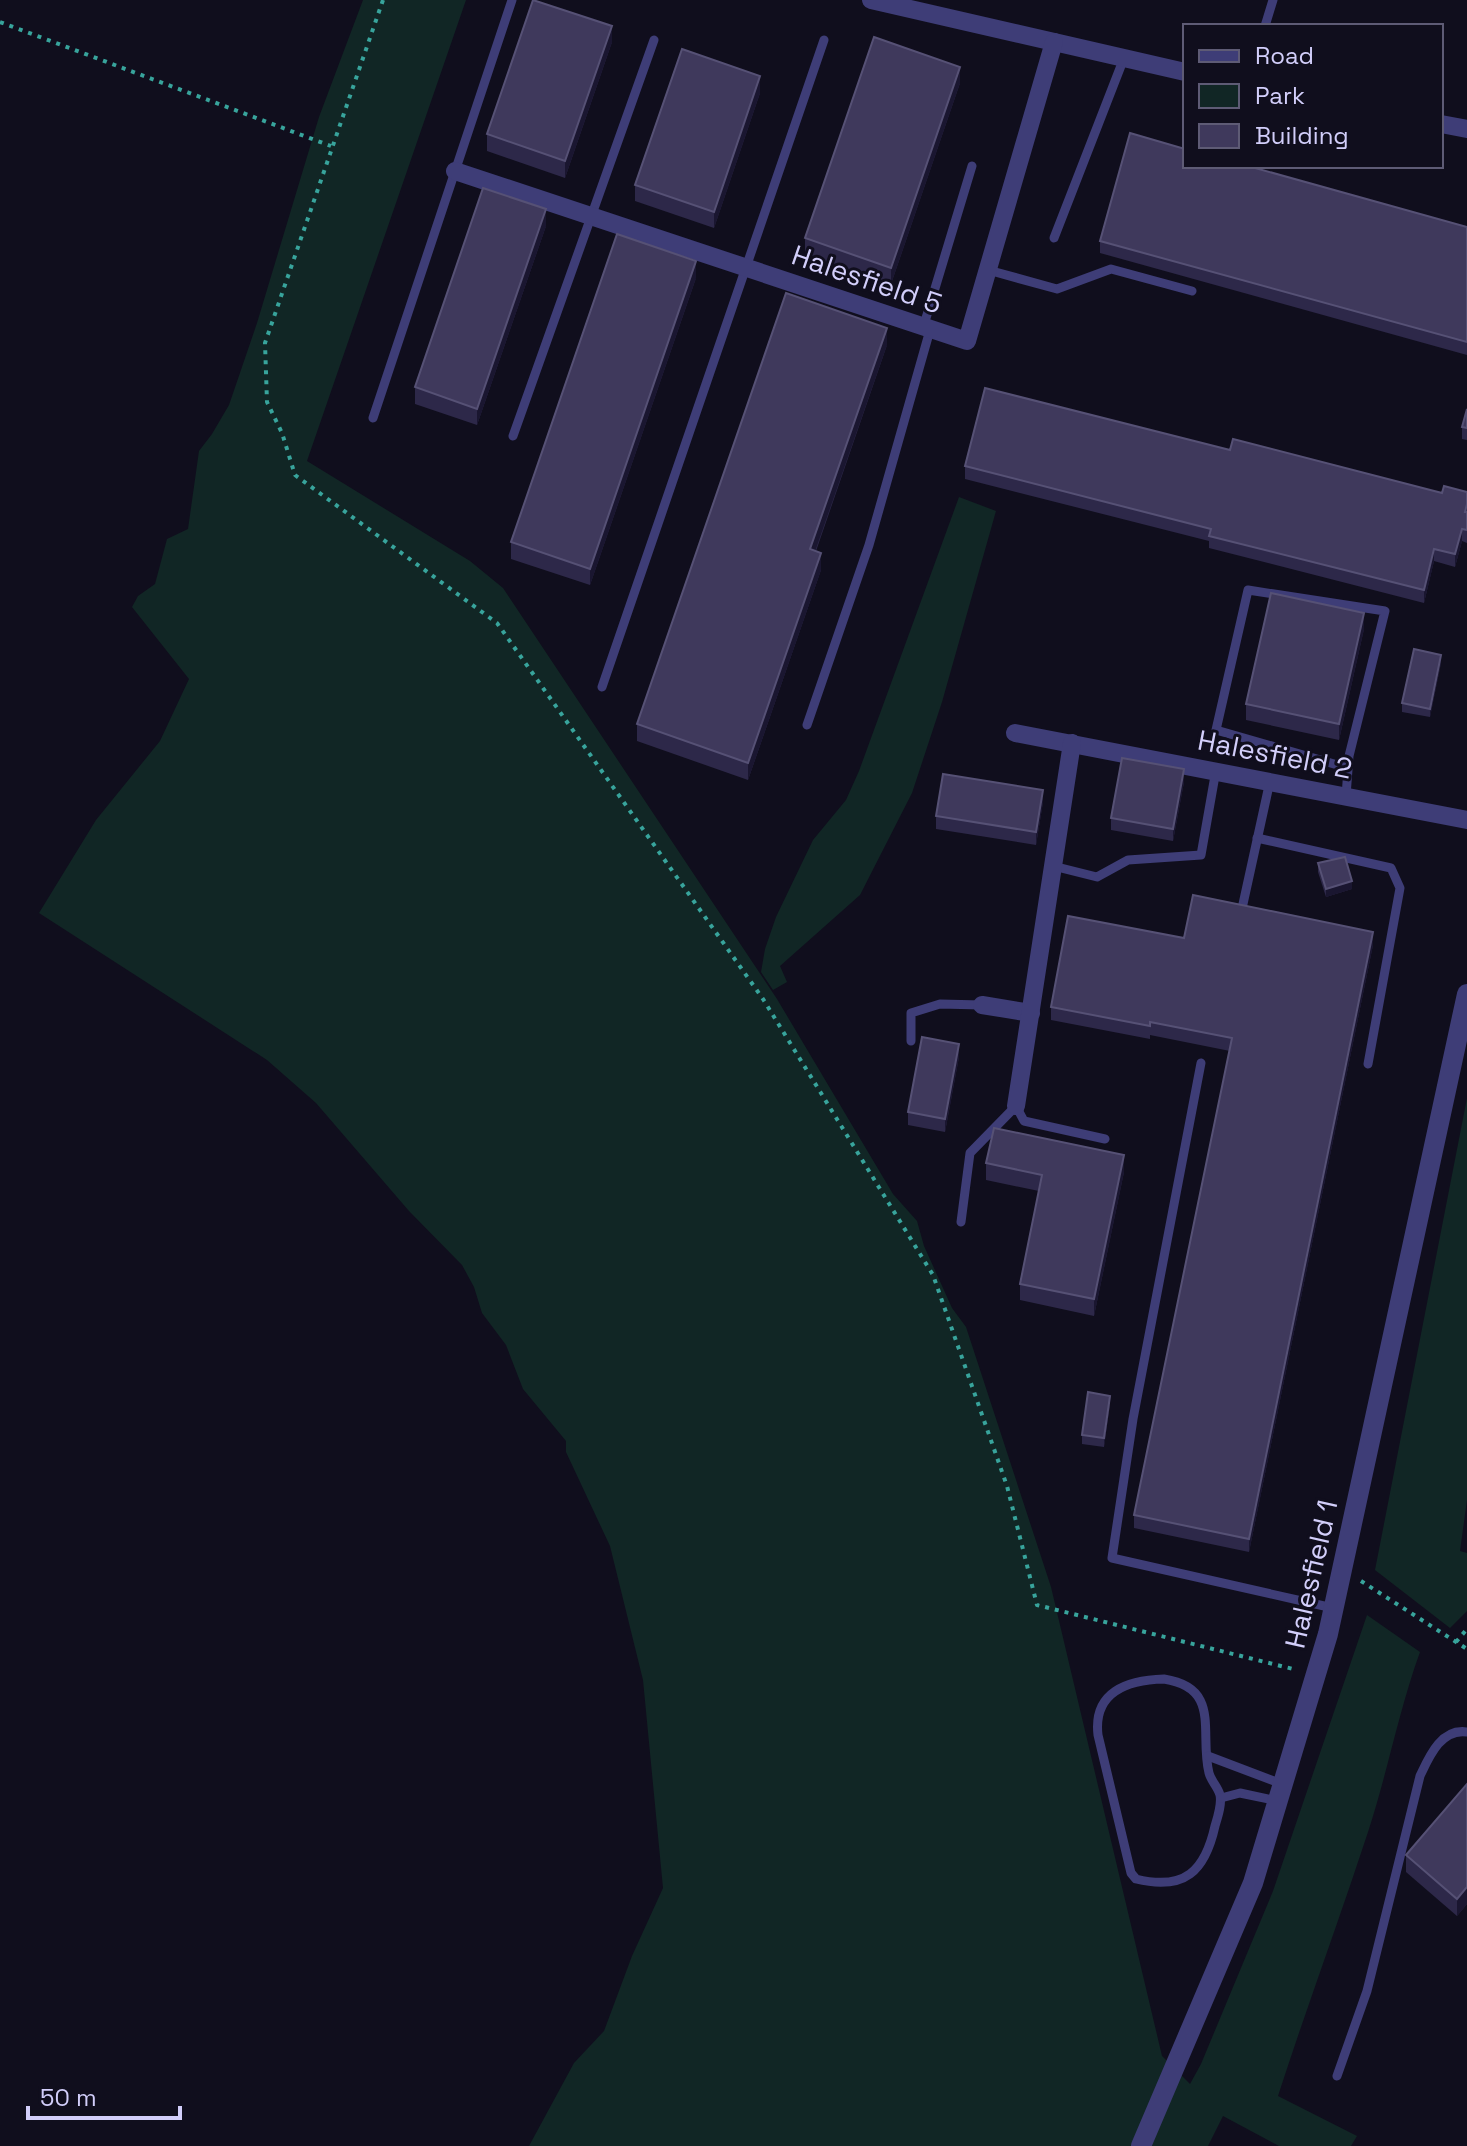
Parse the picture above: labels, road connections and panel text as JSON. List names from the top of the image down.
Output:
{
  "streets": {
    "street": ["Halesfield 5", "Halesfield 2", "Halesfield 1"]
  },
  "legend": ["Road", "Park", "Building"],
  "scale_bar": "50 m"
}
